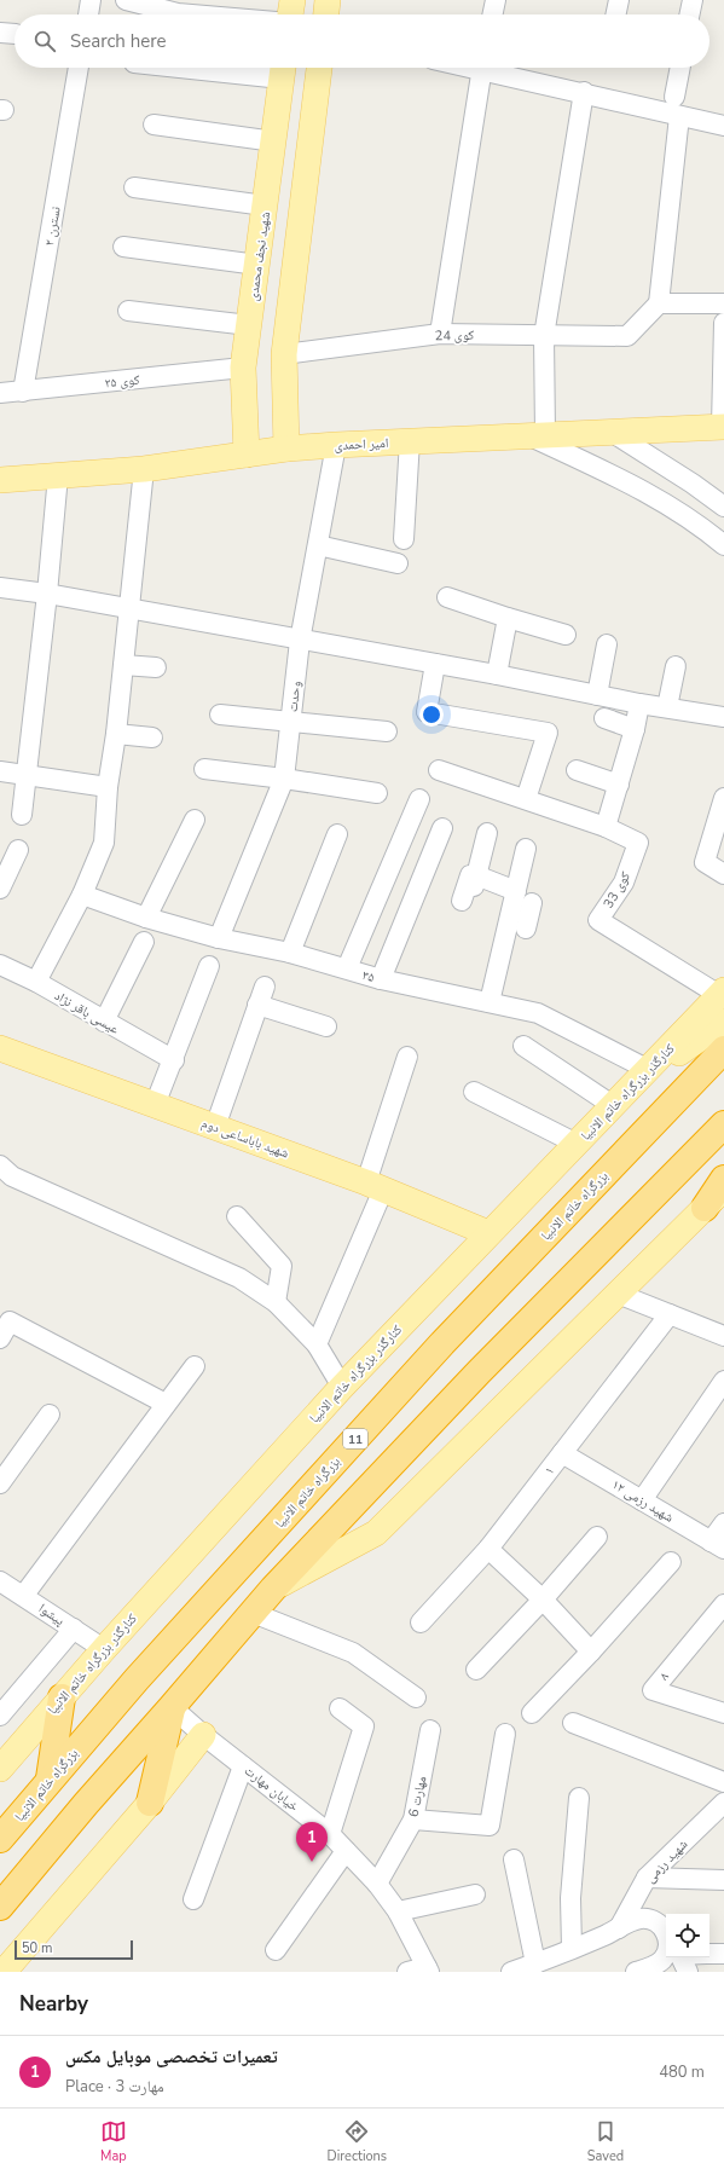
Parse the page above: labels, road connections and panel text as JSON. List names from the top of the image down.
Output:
{
  "streets": {
    "highway": ["بزرگراه خاتم الانبیا", "11"],
    "main road": [
      "شهید نجف محمدی",
      "امیر احمدی",
      "کنارگذر بزرگراه خاتم الانبیا",
      "شهید باباساعی دوم"
    ],
    "street": [
      "نسترن ۲",
      "کوی 24",
      "کوی ۲۵",
      "وحدت",
      "کوی 33",
      "۳۵",
      "عیسی باقر نژاد",
      "۱",
      "شهید رزمی ۱۲",
      "پیشوا",
      "۸",
      "خیابان مهارت",
      "مهارت 6",
      "شهید رزمی"
    ]
  },
  "crossings": [
    ["نسترن ۲", "کوی ۲۵"],
    ["شهید نجف محمدی", "کوی ۲۵"],
    ["شهید نجف محمدی", "امیر احمدی"],
    ["امیر احمدی", "وحدت"],
    ["وحدت", "۳۵"],
    ["کوی 33", "کنارگذر بزرگراه خاتم الانبیا"],
    ["۳۵", "کنارگذر بزرگراه خاتم الانبیا"],
    ["کنارگذر بزرگراه خاتم الانبیا", "شهید باباساعی دوم"],
    ["کنارگذر بزرگراه خاتم الانبیا", "پیشوا"],
    ["۱", "شهید رزمی ۱۲"],
    ["خیابان مهارت", "مهارت 6"]
  ],
  "scale_bar": "50 m",
  "page": {
    "search": "Search here",
    "pins": "1",
    "scale": "50 m",
    "heading": "Nearby",
    "list": [
      {
        "mark": "1",
        "name": "تعمیرات تخصصی موبایل مکس",
        "note": "Place · مهارت 3",
        "value": "480 m"
      }
    ],
    "nav": ["Map", "Directions", "Saved"]
  }
}
